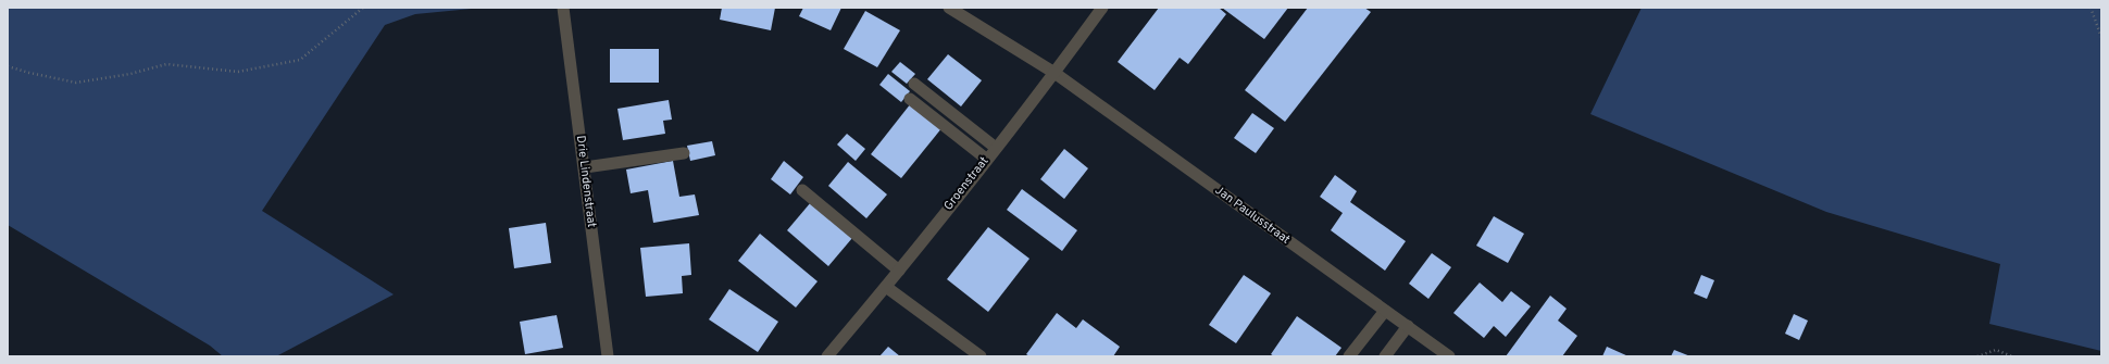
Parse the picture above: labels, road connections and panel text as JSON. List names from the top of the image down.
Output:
{
  "streets": {
    "street": ["Drie Lindenstraat", "Groenstraat", "Jan Paulusstraat"]
  },
  "crossings": [
    ["Groenstraat", "Jan Paulusstraat"]
  ]
}
